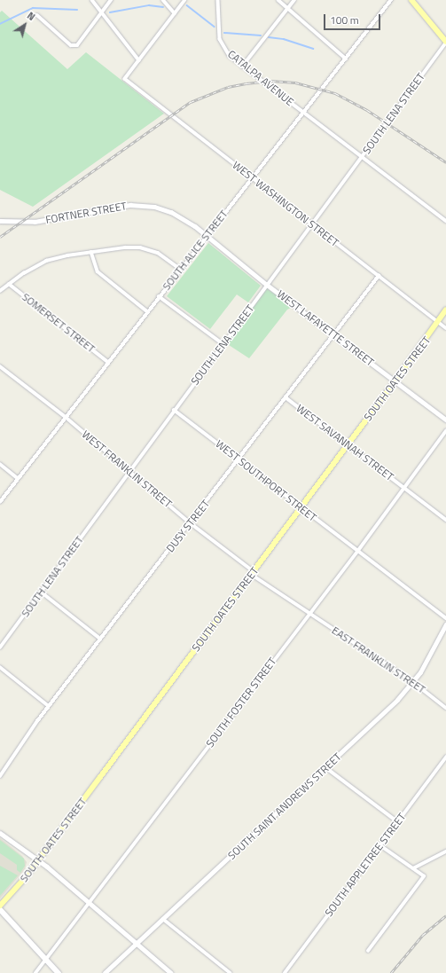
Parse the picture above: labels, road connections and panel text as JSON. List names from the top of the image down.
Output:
{
  "streets": {
    "main road": ["SOUTH OATES STREET"],
    "street": [
      "CATALPA AVENUE",
      "SOUTH LENA STREET",
      "WEST WASHINGTON STREET",
      "FORTNER STREET",
      "SOUTH ALICE STREET",
      "SOMERSET STREET",
      "WEST LAFAYETTE STREET",
      "WEST SAVANNAH STREET",
      "WEST FRANKLIN STREET",
      "WEST SOUTHPORT STREET",
      "DUSY STREET",
      "EAST FRANKLIN STREET",
      "SOUTH FOSTER STREET",
      "SOUTH SAINT ANDREWS STREET",
      "SOUTH APPLETREE STREET"
    ]
  },
  "crossings": [
    ["CATALPA AVENUE", "SOUTH LENA STREET"],
    ["CATALPA AVENUE", "SOUTH ALICE STREET"],
    ["SOUTH LENA STREET", "WEST WASHINGTON STREET"],
    ["SOUTH LENA STREET", "WEST LAFAYETTE STREET"],
    ["SOUTH LENA STREET", "WEST FRANKLIN STREET"],
    ["SOUTH LENA STREET", "WEST SOUTHPORT STREET"],
    ["WEST WASHINGTON STREET", "SOUTH ALICE STREET"],
    ["WEST WASHINGTON STREET", "SOUTH OATES STREET"],
    ["WEST WASHINGTON STREET", "DUSY STREET"],
    ["FORTNER STREET", "SOUTH ALICE STREET"],
    ["FORTNER STREET", "WEST LAFAYETTE STREET"],
    ["SOUTH ALICE STREET", "SOMERSET STREET"],
    ["SOUTH ALICE STREET", "WEST LAFAYETTE STREET"],
    ["SOUTH ALICE STREET", "WEST FRANKLIN STREET"],
    ["WEST LAFAYETTE STREET", "SOUTH OATES STREET"],
    ["WEST LAFAYETTE STREET", "DUSY STREET"],
    ["SOUTH OATES STREET", "WEST SAVANNAH STREET"],
    ["SOUTH OATES STREET", "WEST FRANKLIN STREET"],
    ["SOUTH OATES STREET", "WEST SOUTHPORT STREET"],
    ["WEST SAVANNAH STREET", "DUSY STREET"],
    ["WEST SAVANNAH STREET", "SOUTH FOSTER STREET"],
    ["WEST FRANKLIN STREET", "DUSY STREET"],
    ["WEST FRANKLIN STREET", "EAST FRANKLIN STREET"],
    ["WEST FRANKLIN STREET", "SOUTH FOSTER STREET"],
    ["WEST SOUTHPORT STREET", "DUSY STREET"],
    ["WEST SOUTHPORT STREET", "SOUTH FOSTER STREET"],
    ["EAST FRANKLIN STREET", "SOUTH FOSTER STREET"],
    ["EAST FRANKLIN STREET", "SOUTH SAINT ANDREWS STREET"]
  ],
  "scale_bar": "100 m",
  "north": "top right"
}
